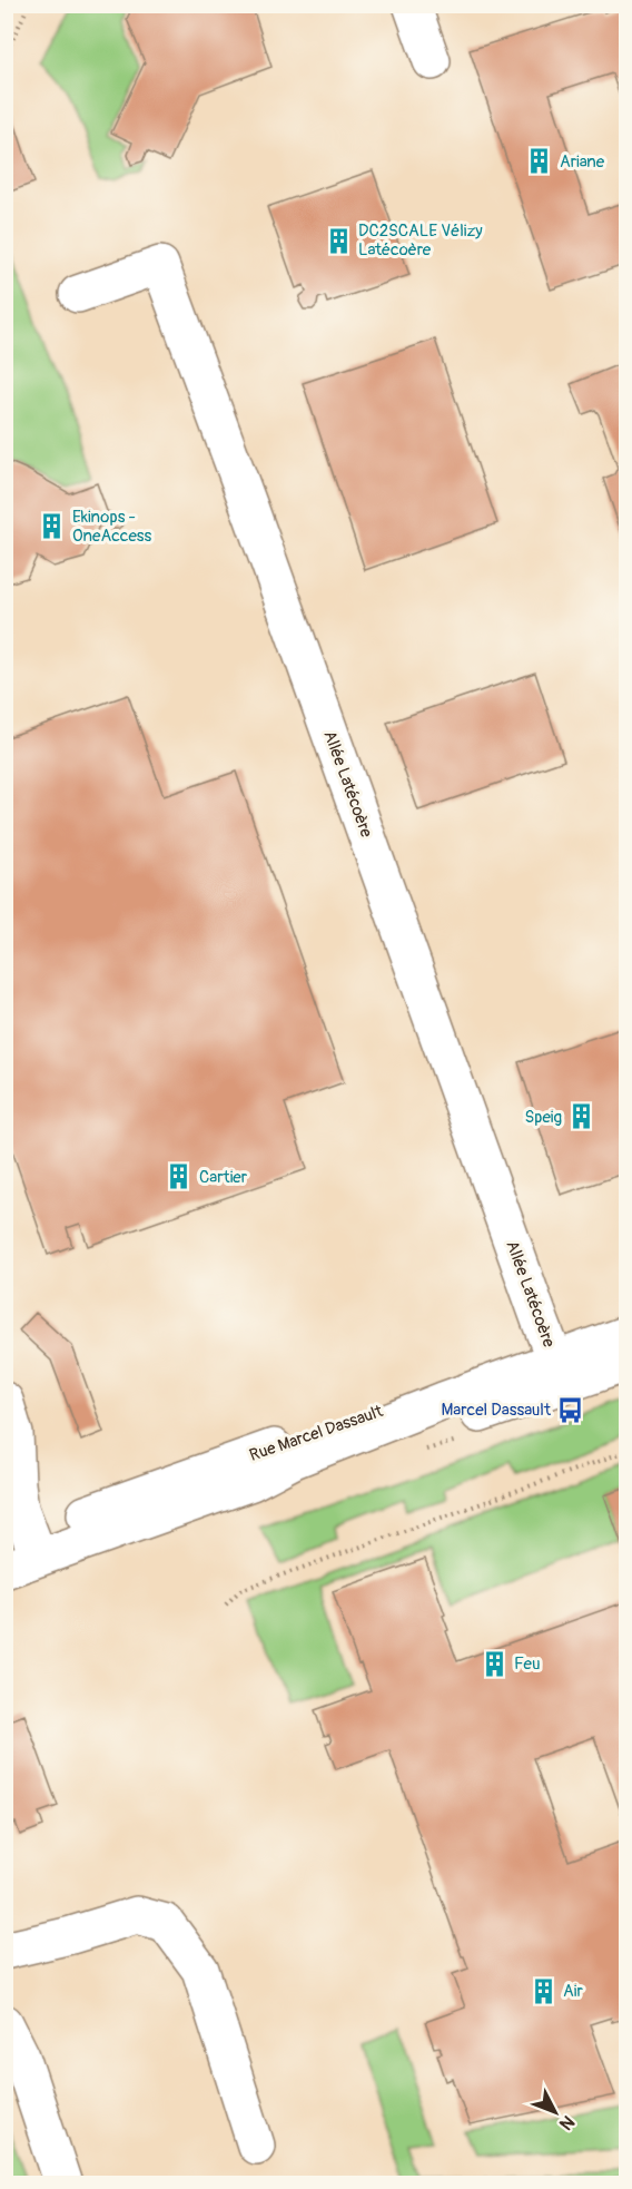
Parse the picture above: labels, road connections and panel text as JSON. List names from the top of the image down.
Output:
{
  "streets": {
    "street": ["Allée Latécoère", "Rue Marcel Dassault"]
  },
  "crossings": [
    ["Allée Latécoère", "Rue Marcel Dassault"]
  ],
  "places": {
    "building": [
      "Ariane",
      "DC2SCALE Vélizy Latécoère",
      "Ekinops - OneAccess",
      "Speig",
      "Cartier",
      "Feu",
      "Air"
    ],
    "bus stop": ["Marcel Dassault"]
  },
  "north": "bottom right"
}
